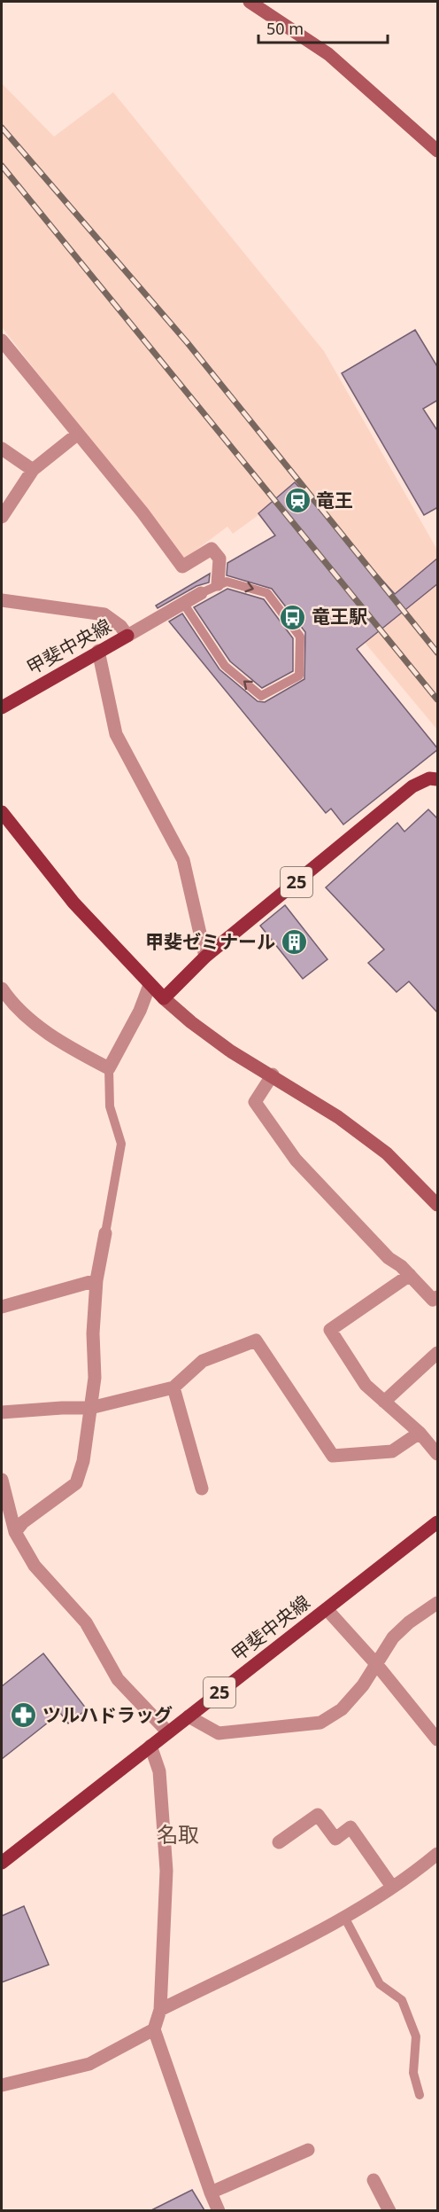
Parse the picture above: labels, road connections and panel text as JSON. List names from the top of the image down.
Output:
{
  "streets": {
    "main road": ["甲斐中央線", "25"]
  },
  "districts": ["名取"],
  "places": {
    "station": ["竜王"],
    "bus stop": ["竜王駅"],
    "building": ["甲斐ゼミナール"],
    "pharmacy": ["ツルハドラッグ"]
  },
  "scale_bar": "50 m"
}
